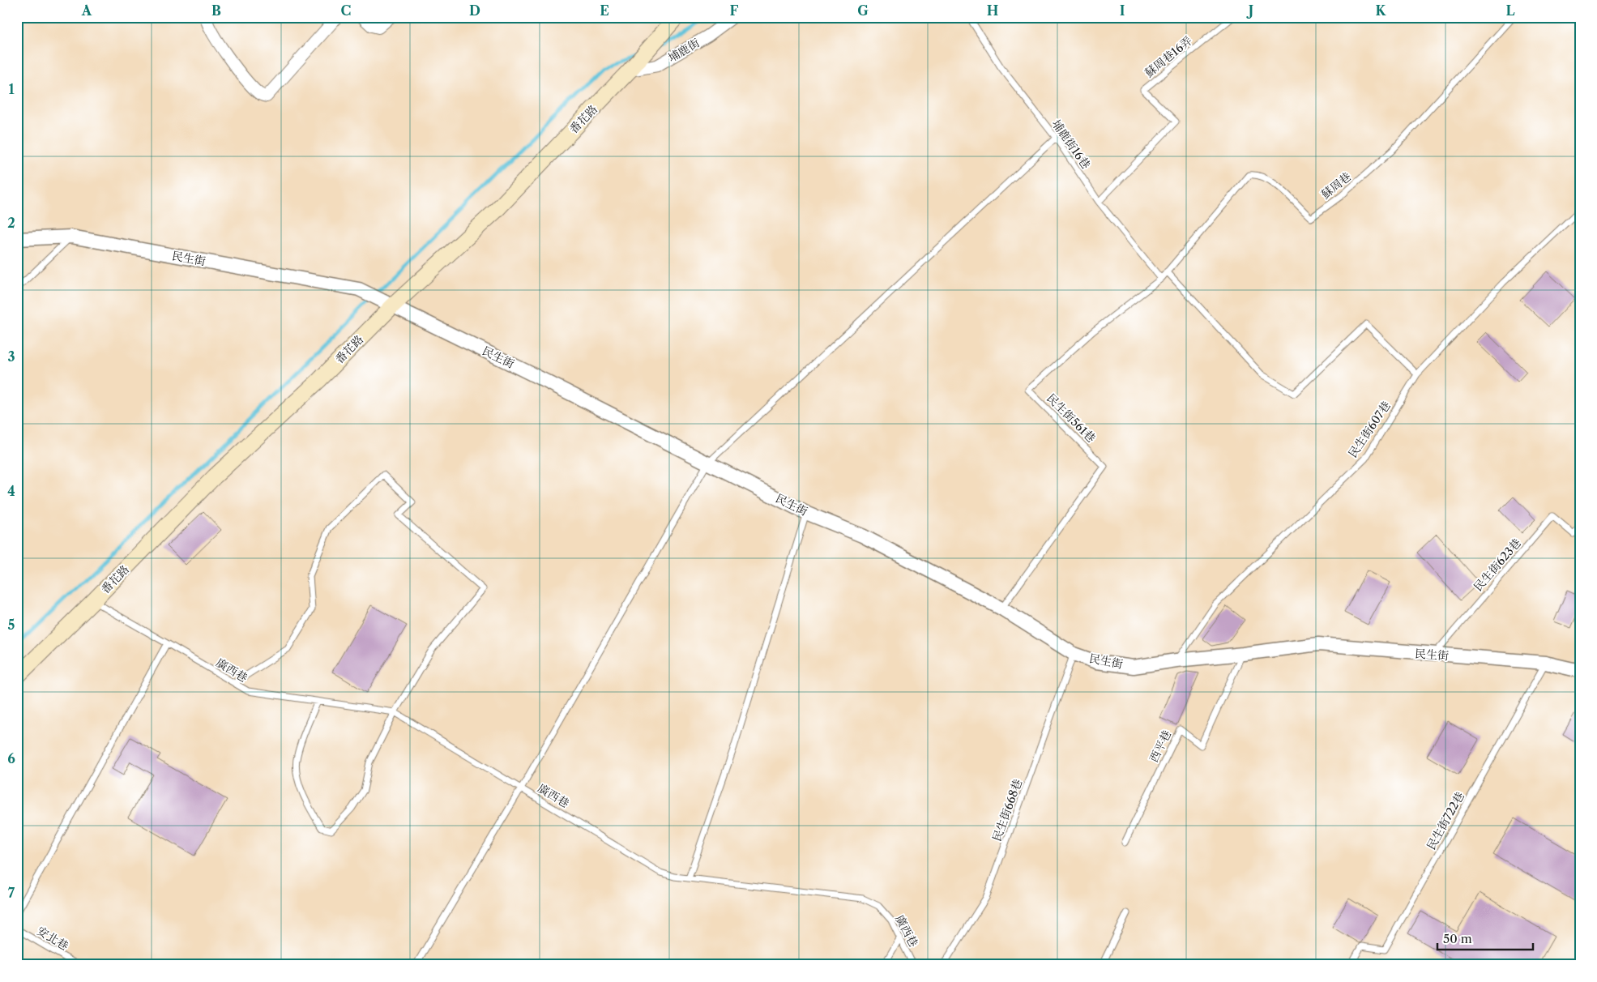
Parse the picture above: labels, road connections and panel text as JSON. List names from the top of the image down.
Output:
{
  "streets": {
    "main road": ["番花路"],
    "street": ["埔鹿街", "民生街"],
    "lane": [
      "蘇周巷16弄",
      "埔鹿街16巷",
      "蘇周巷",
      "民生街561巷",
      "民生街607巷",
      "民生街623巷",
      "廣西巷",
      "西平巷",
      "民生街668巷",
      "民生街722巷",
      "安北巷"
    ]
  },
  "crossings": [
    ["埔鹿街", "番花路"],
    ["蘇周巷16弄", "埔鹿街16巷"],
    ["番花路", "民生街"],
    ["番花路", "廣西巷"],
    ["埔鹿街16巷", "民生街561巷"],
    ["蘇周巷", "民生街561巷"],
    ["民生街", "民生街561巷"],
    ["民生街", "民生街607巷"],
    ["民生街", "民生街623巷"],
    ["民生街", "西平巷"],
    ["民生街", "民生街668巷"],
    ["民生街", "民生街722巷"]
  ],
  "scale_bar": "50 m",
  "grid": {
    "columns": [
      "A",
      "B",
      "C",
      "D",
      "E",
      "F",
      "G",
      "H",
      "I",
      "J",
      "K",
      "L"
    ],
    "rows": [
      "1",
      "2",
      "3",
      "4",
      "5",
      "6",
      "7"
    ]
  }
}
